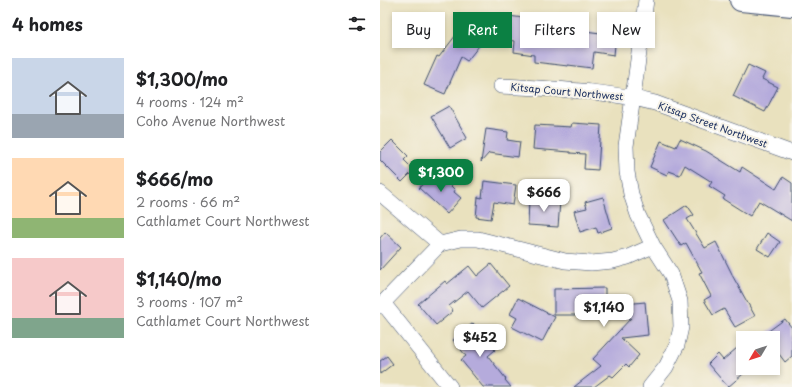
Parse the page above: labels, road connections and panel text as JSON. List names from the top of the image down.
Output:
{
  "streets": {
    "street": ["Kitsap Court Northwest", "Kitsap Street Northwest"]
  },
  "crossings": [
    ["Kitsap Court Northwest", "Kitsap Street Northwest"]
  ],
  "north": "bottom left",
  "page": {
    "heading": "4 homes",
    "chip": [
      "Buy",
      "Rent",
      "Filters",
      "New"
    ],
    "list": [
      {
        "name": "$1,300/mo",
        "note": "4 rooms · 124 m² · Coho Avenue Northwest"
      },
      {
        "name": "$666/mo",
        "note": "2 rooms · 66 m² · Cathlamet Court Northwest"
      },
      {
        "name": "$1,140/mo",
        "note": "3 rooms · 107 m² · Cathlamet Court Northwest"
      }
    ],
    "price": [
      "$1,300",
      "$666",
      "$1,140",
      "$452"
    ]
  }
}
